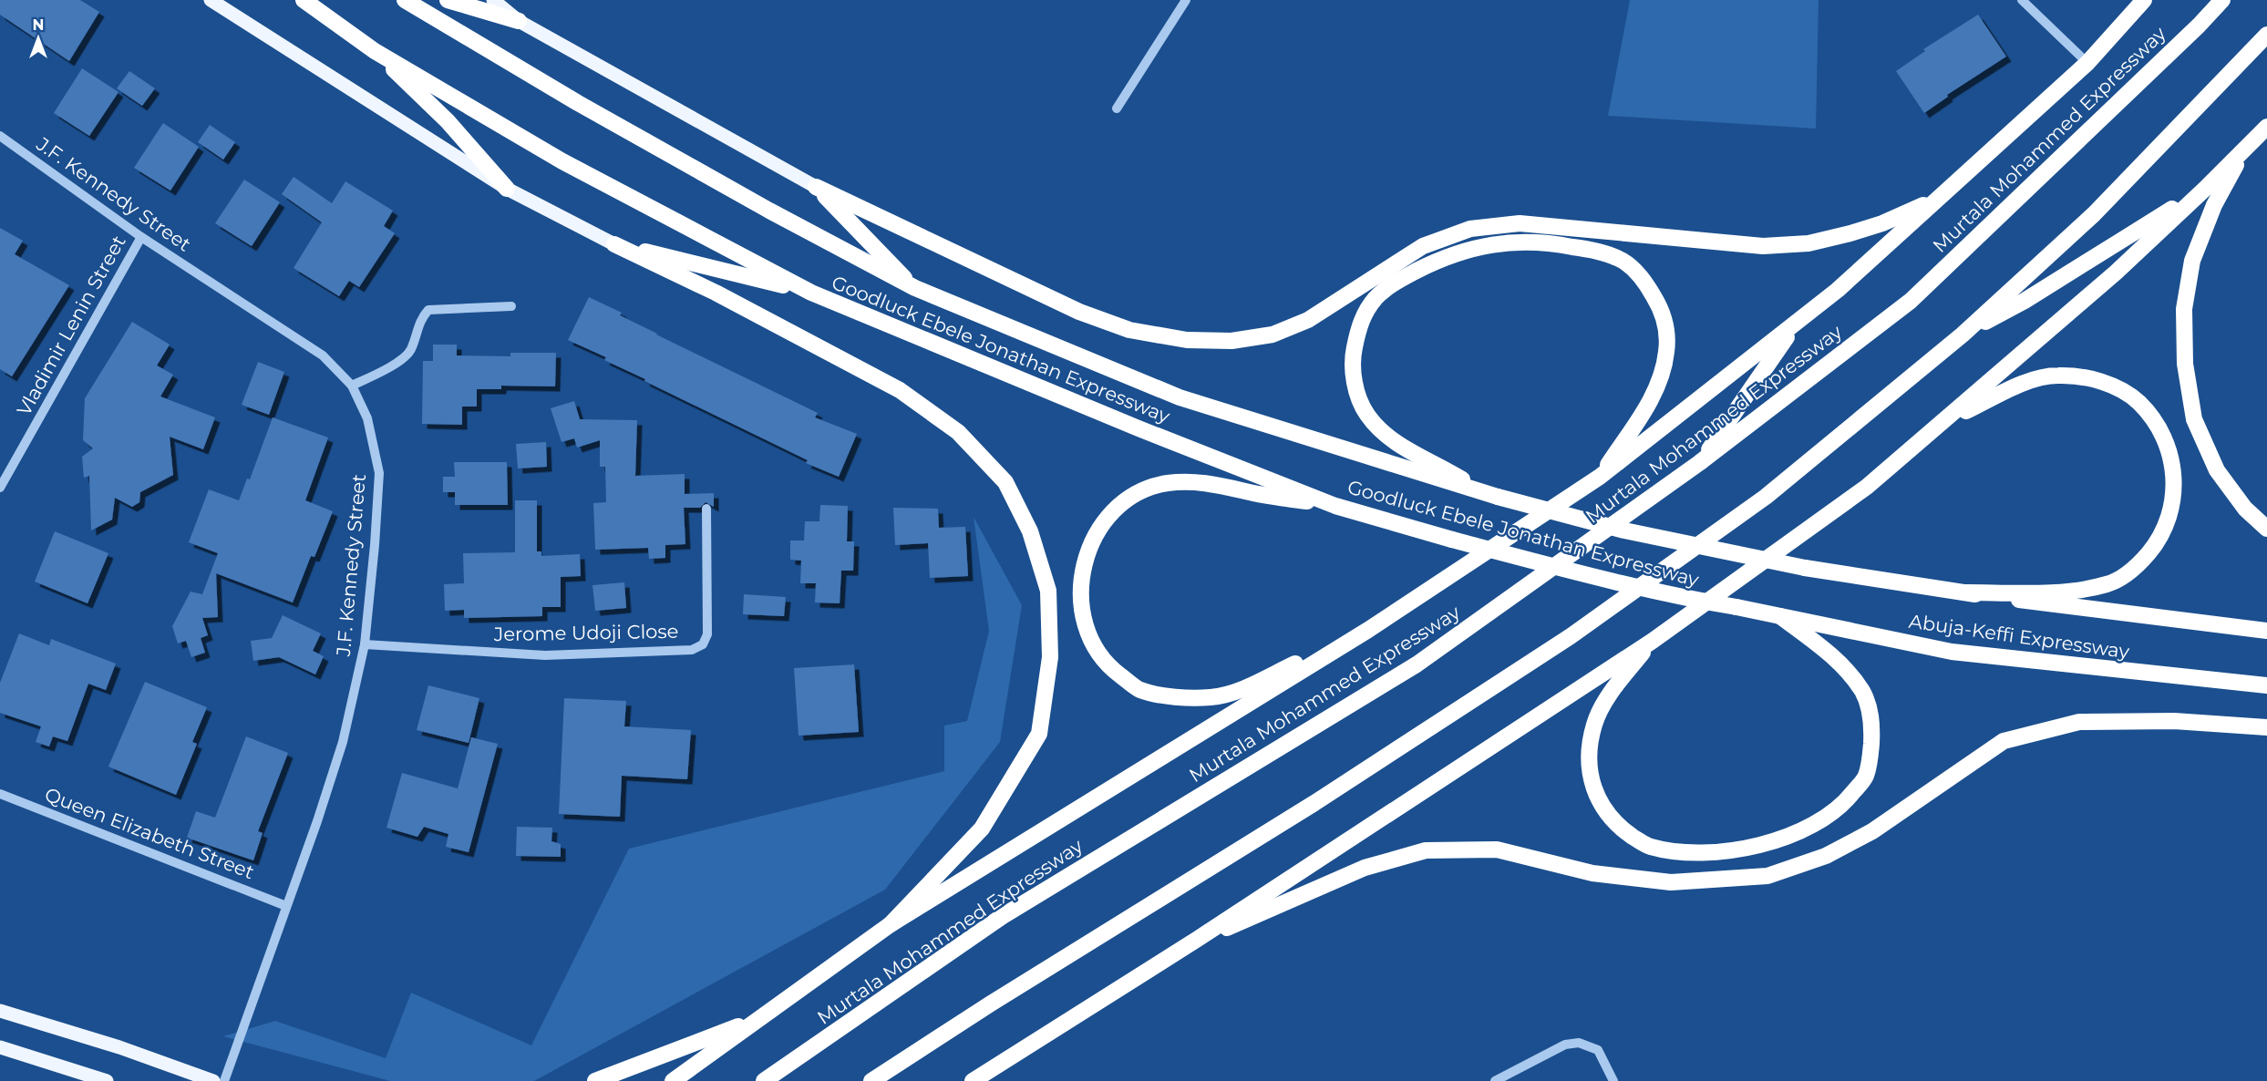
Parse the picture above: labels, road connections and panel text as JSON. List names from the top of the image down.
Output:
{
  "streets": {
    "highway": ["Murtala Mohammed Expressway", "Goodluck Ebele Jonathan Expressway", "Abuja-Keffi Expressway"],
    "street": [
      "J.F. Kennedy Street",
      "Vladimir Lenin Street",
      "Jerome Udoji Close",
      "Queen Elizabeth Street"
    ]
  },
  "crossings": [
    ["J.F. Kennedy Street", "Vladimir Lenin Street"],
    ["J.F. Kennedy Street", "Jerome Udoji Close"],
    ["J.F. Kennedy Street", "Queen Elizabeth Street"],
    ["Goodluck Ebele Jonathan Expressway", "Abuja-Keffi Expressway"]
  ],
  "north": "top"
}
